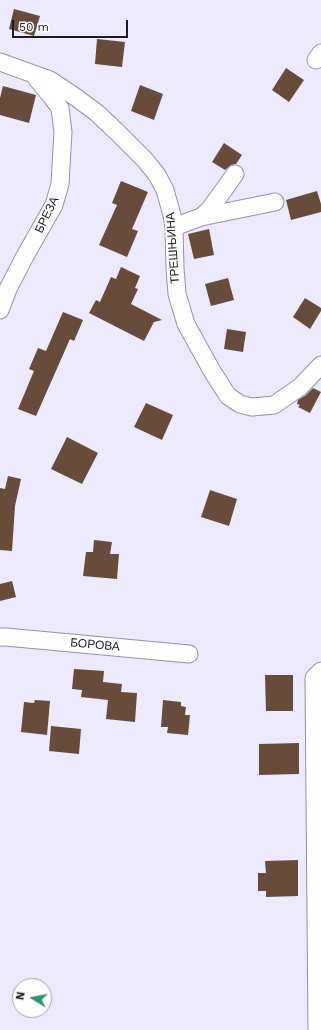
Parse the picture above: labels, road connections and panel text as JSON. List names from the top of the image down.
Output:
{
  "streets": {
    "street": ["БРЕЗА", "ТРЕШЊИНА", "БОРОВА"]
  },
  "crossings": [
    ["БРЕЗА", "ТРЕШЊИНА"]
  ],
  "scale_bar": "50 m",
  "north": "left"
}
